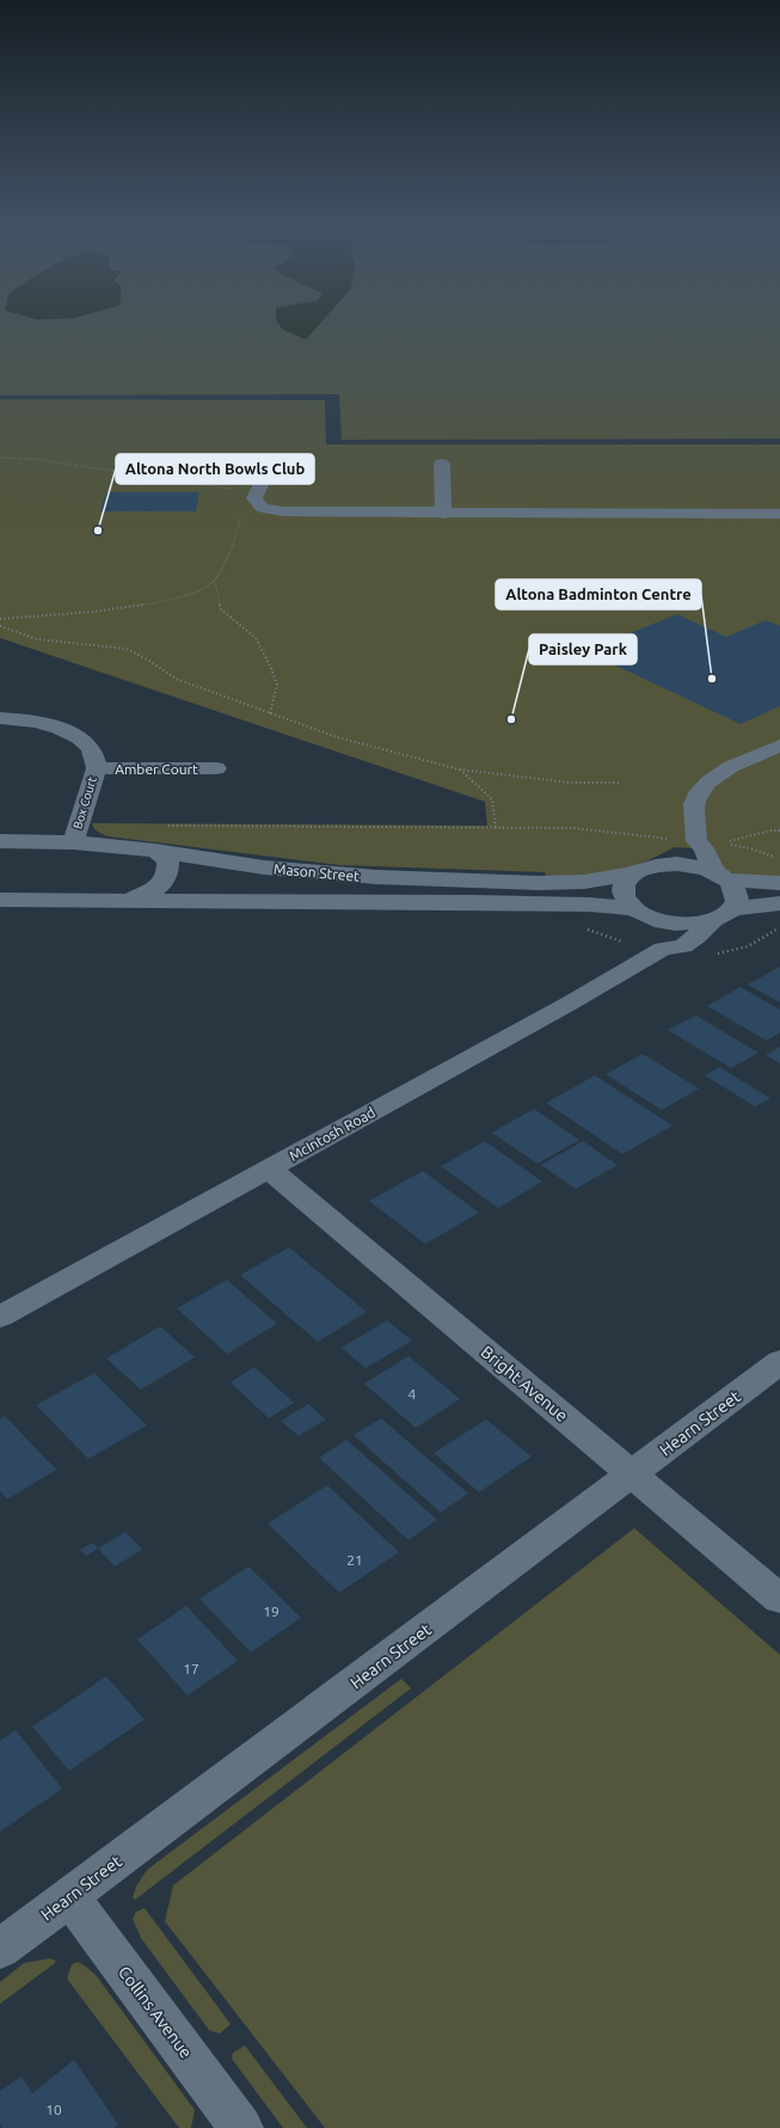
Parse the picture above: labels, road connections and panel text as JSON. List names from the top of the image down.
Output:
{
  "streets": {
    "street": [
      "Amber Court",
      "Box Court",
      "Mason Street",
      "McIntosh Road",
      "Bright Avenue",
      "Hearn Street",
      "Collins Avenue"
    ]
  },
  "crossings": [
    ["Amber Court", "Box Court"],
    ["Box Court", "Mason Street"],
    ["Mason Street", "McIntosh Road"],
    ["McIntosh Road", "Bright Avenue"],
    ["Bright Avenue", "Hearn Street"],
    ["Hearn Street", "Collins Avenue"]
  ],
  "places": ["Altona North Bowls Club", "Altona Badminton Centre", "Paisley Park"],
  "house_numbers": [
    "4",
    "21",
    "19",
    "17",
    "10"
  ]
}
